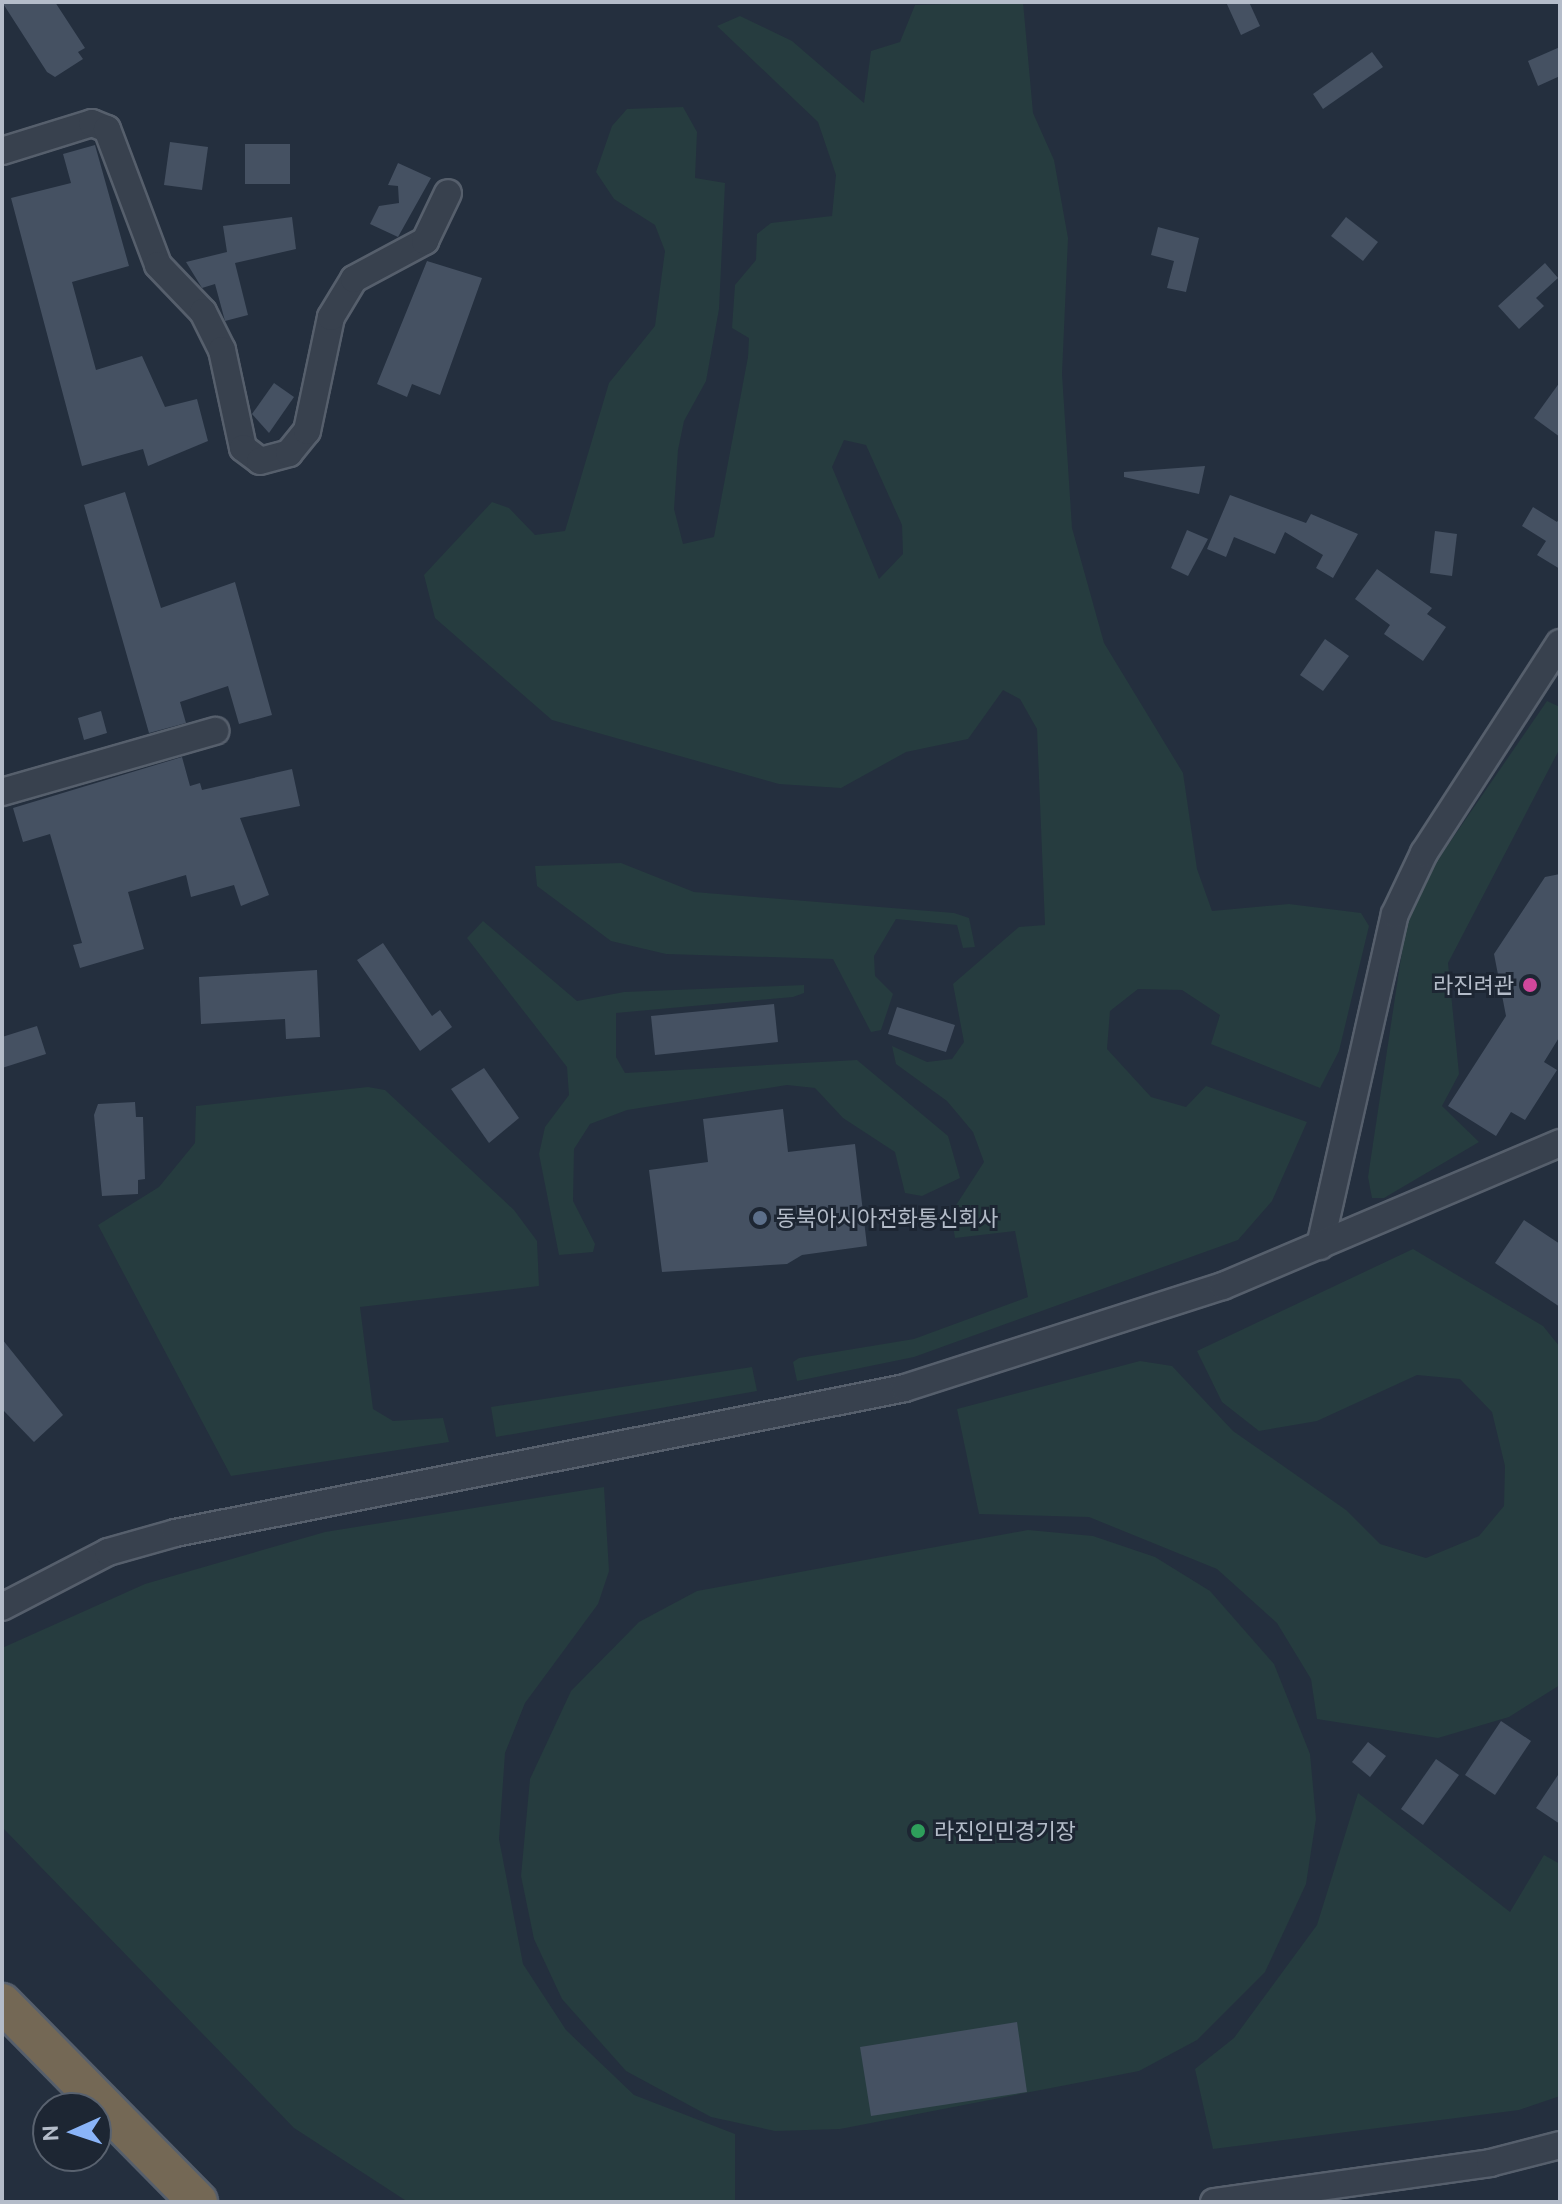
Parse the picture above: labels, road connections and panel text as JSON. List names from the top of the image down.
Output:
{
  "places": ["라진려관", "동북아시아전화통신회사", "라진인민경기장"],
  "north": "left"
}
